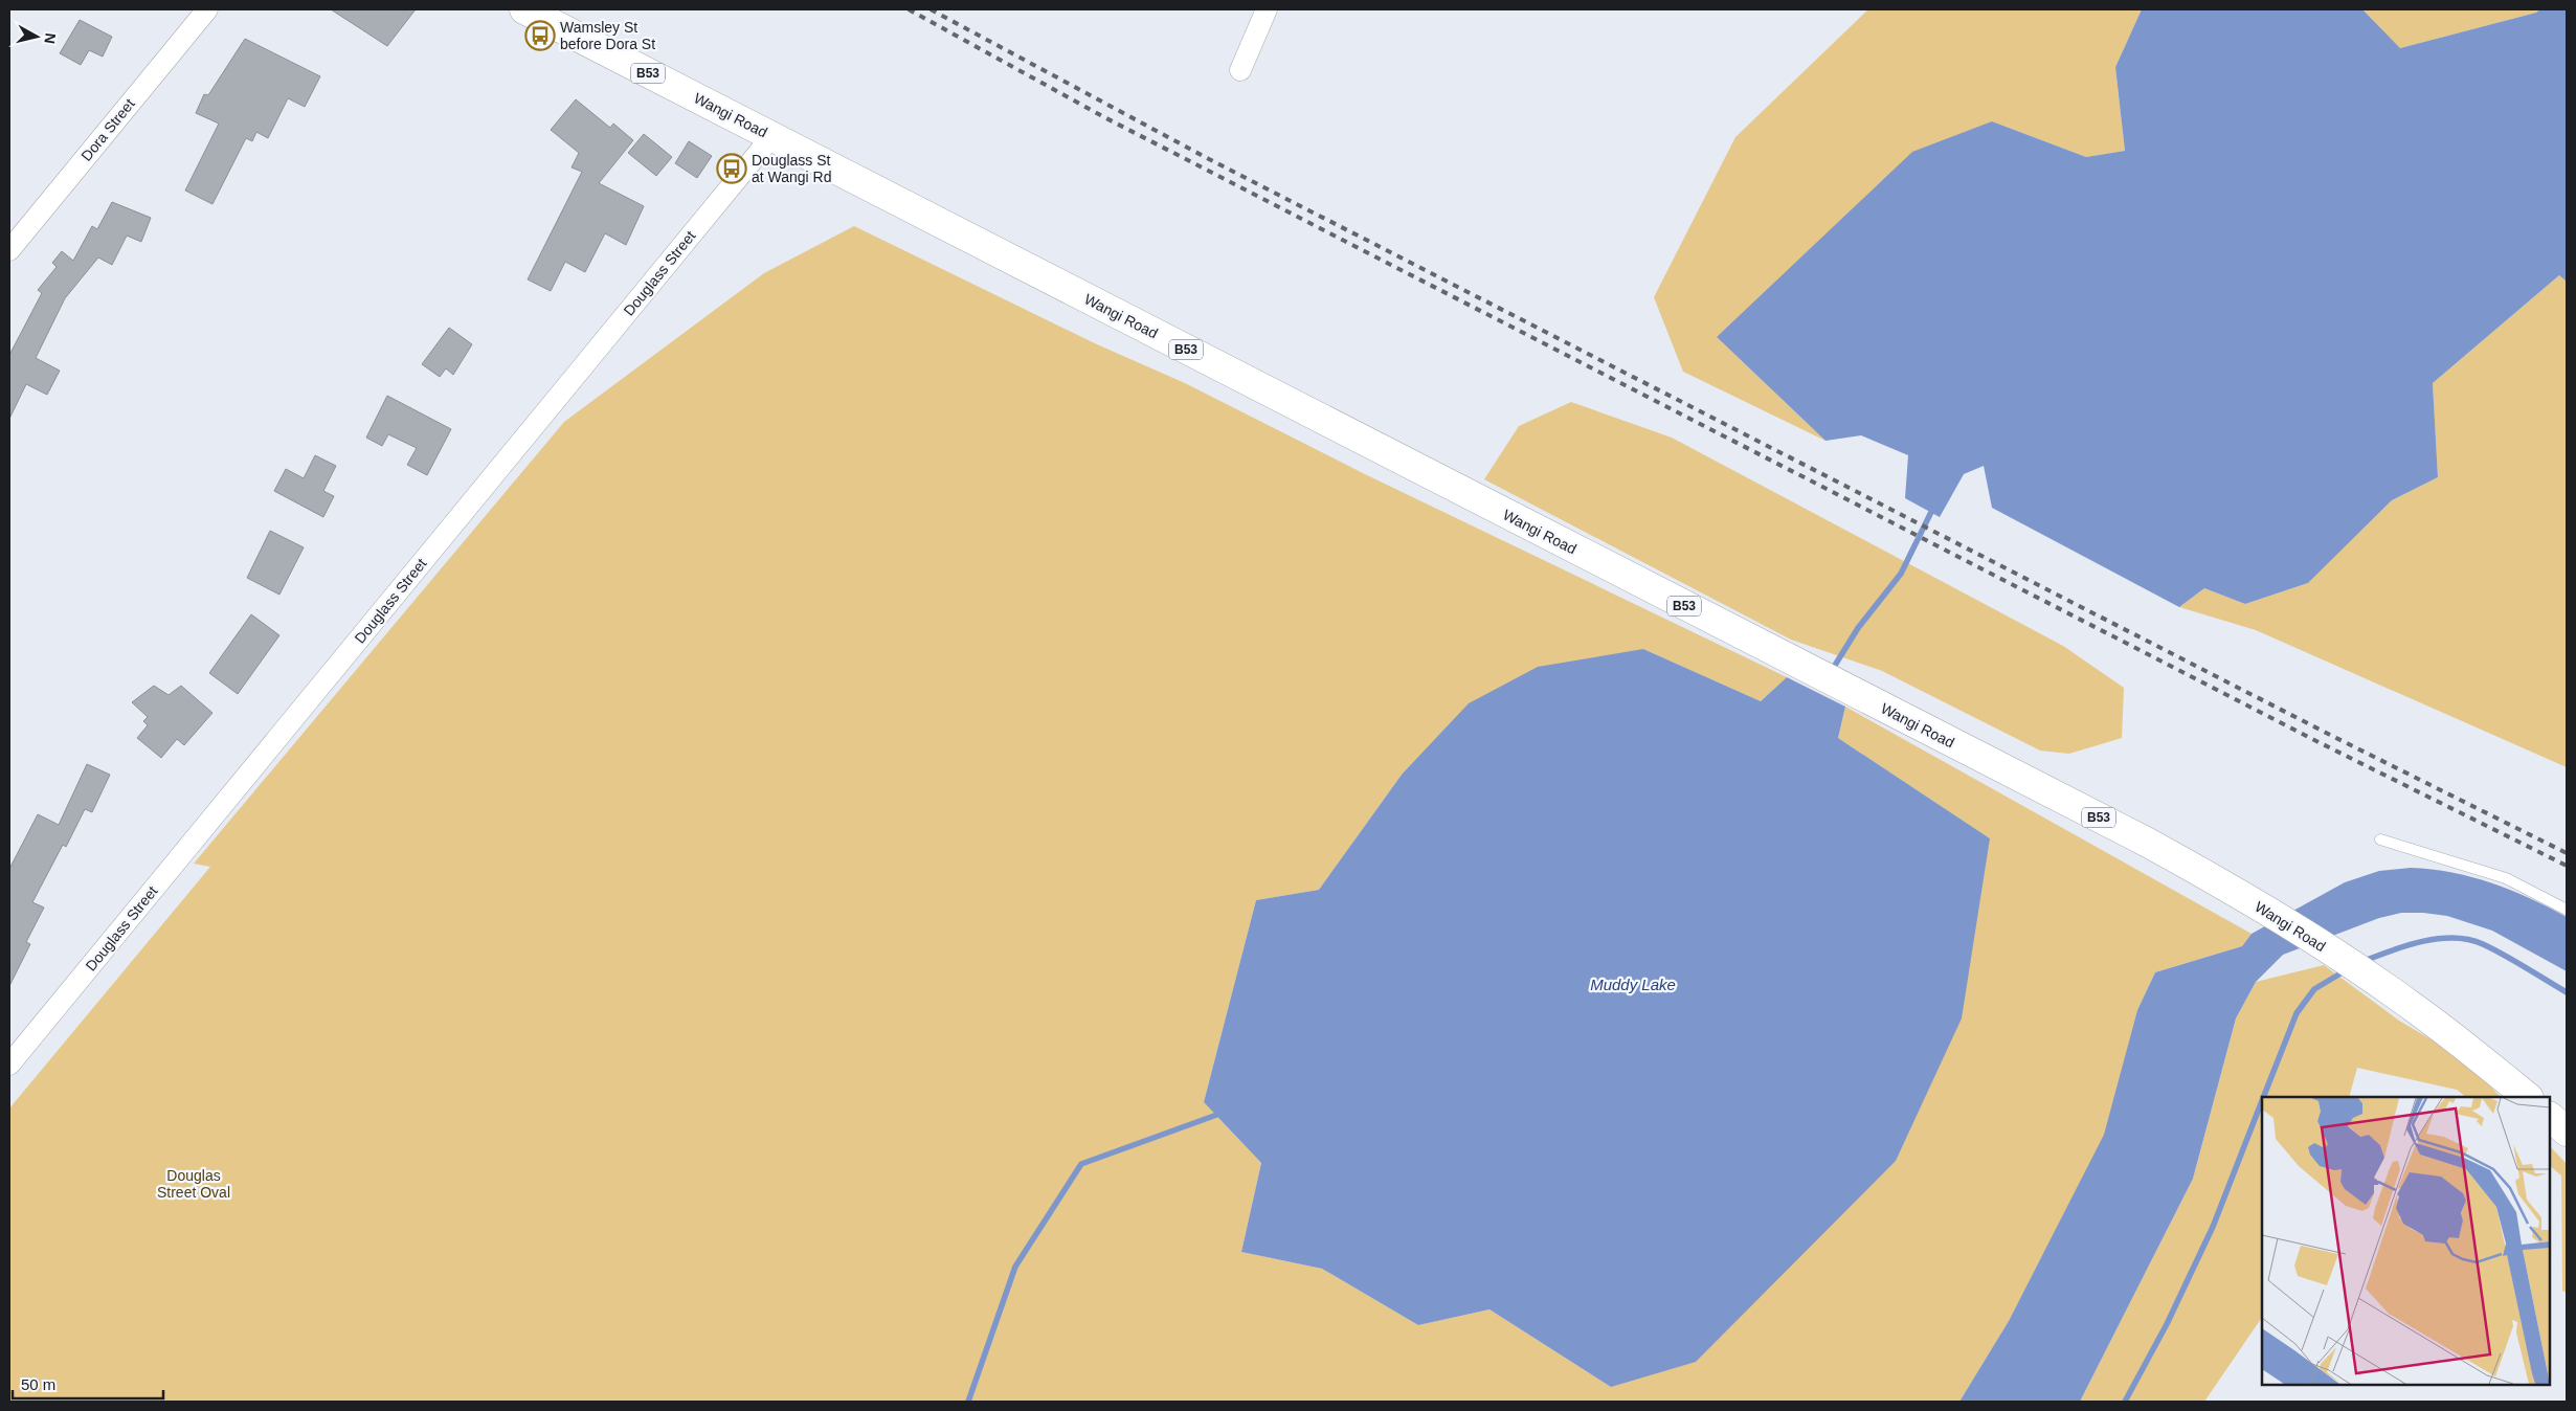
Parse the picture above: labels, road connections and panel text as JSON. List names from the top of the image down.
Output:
{
  "streets": {
    "main road": ["B53", "Wangi Road"],
    "street": ["Dora Street", "Douglass Street"]
  },
  "crossings": [
    ["Wangi Road", "Douglass Street"]
  ],
  "water": ["Muddy Lake"],
  "parks": ["Douglas Street Oval"],
  "places": {
    "bus stop": ["Wamsley St before Dora St", "Douglass St at Wangi Rd"]
  },
  "scale_bar": "50 m",
  "north": "right"
}
